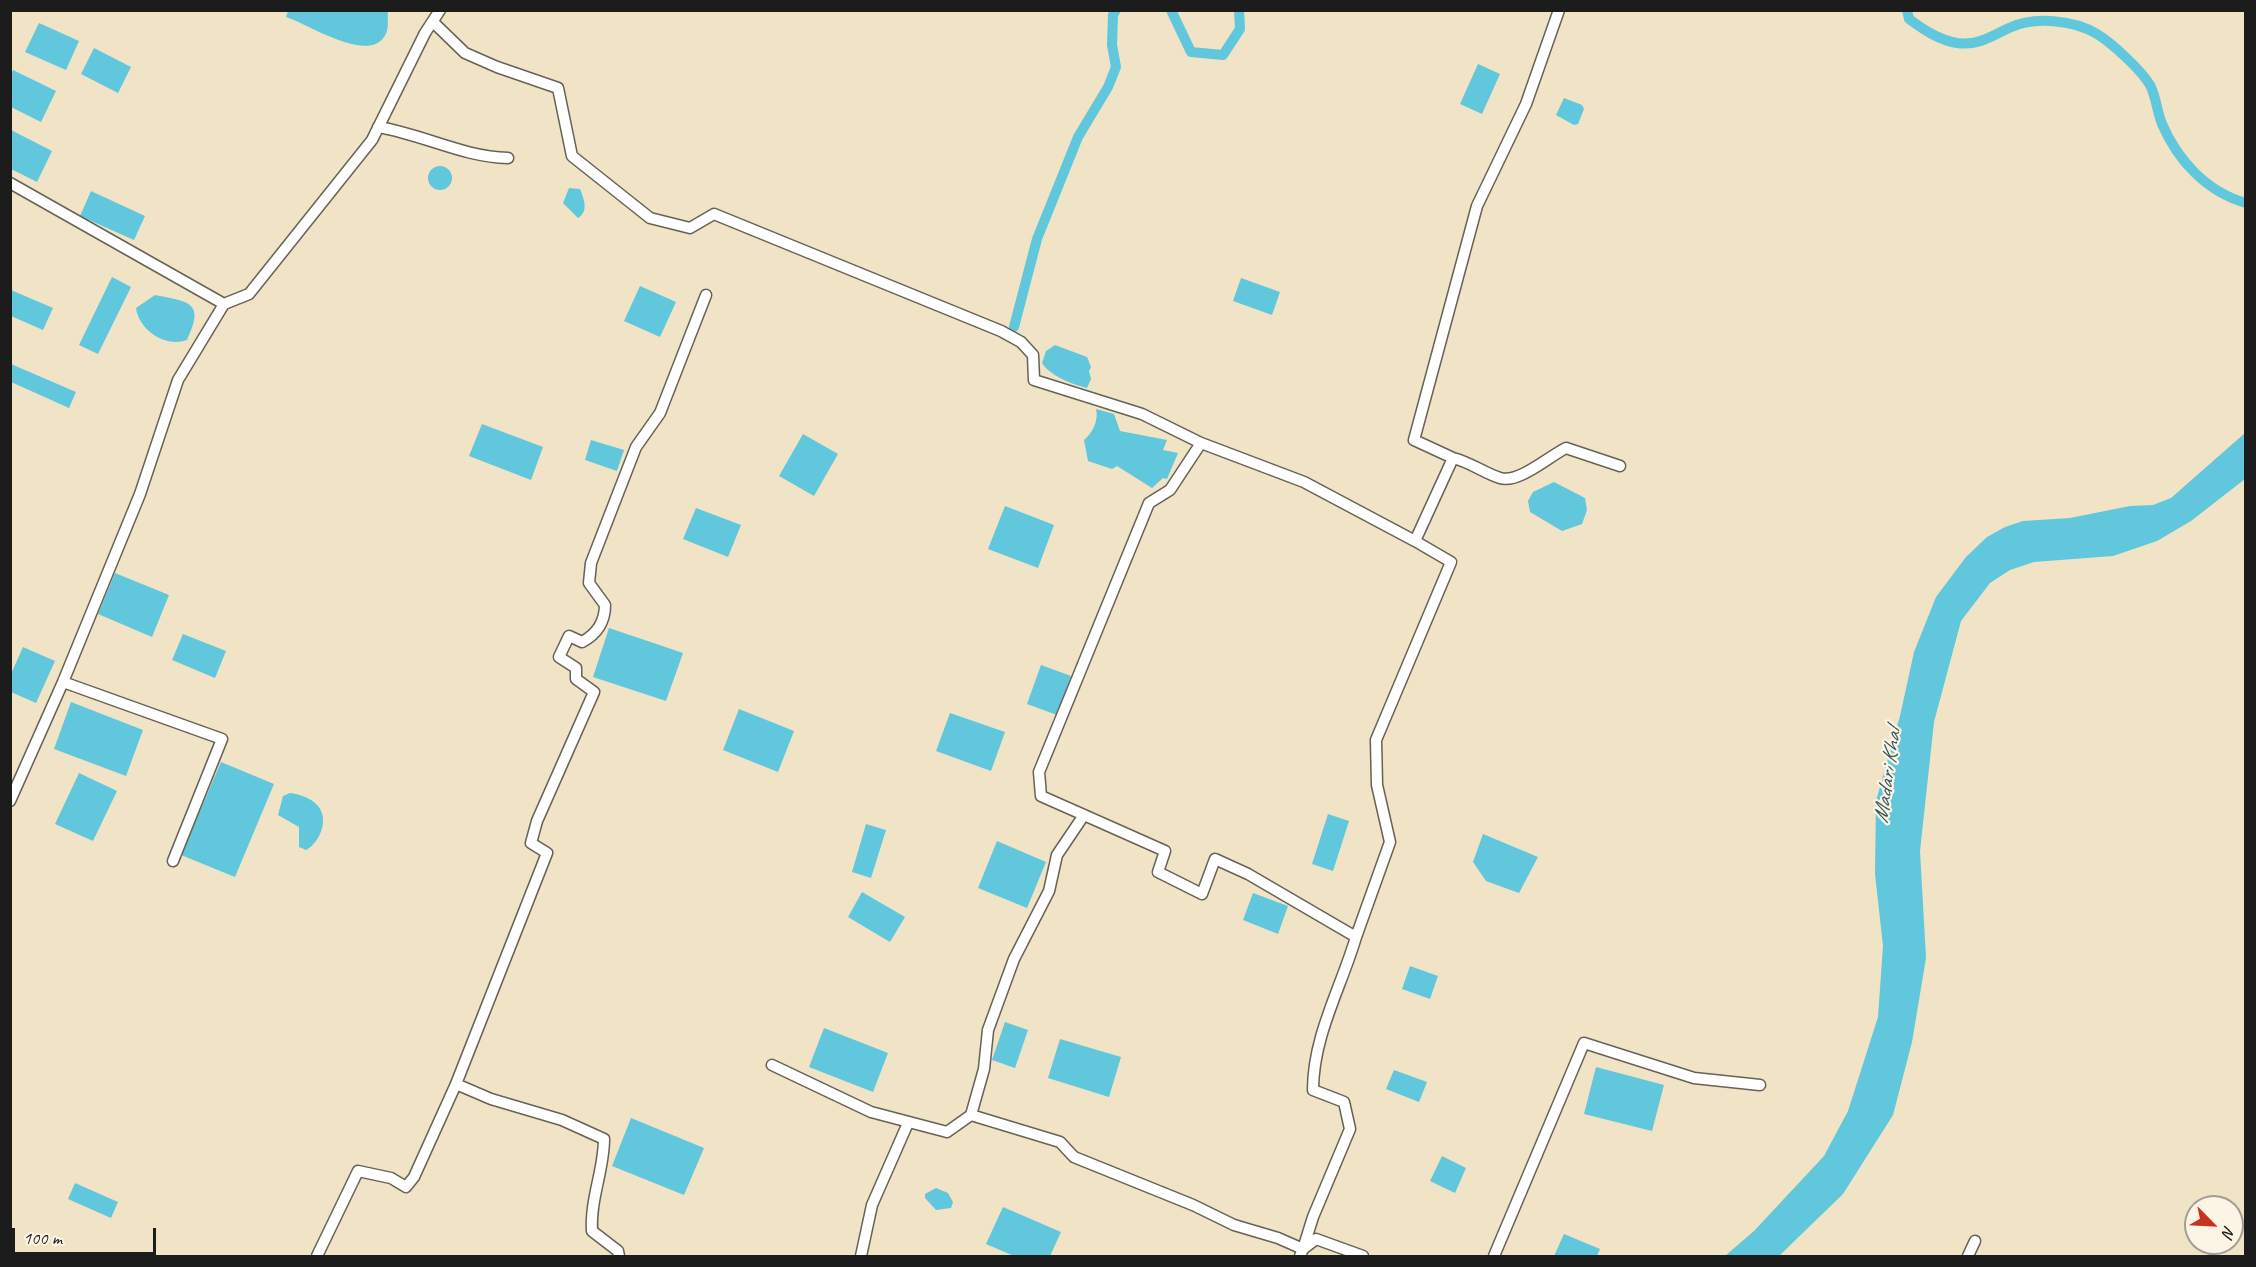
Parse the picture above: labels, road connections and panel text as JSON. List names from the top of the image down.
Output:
{
  "water": ["Madari Khal"],
  "scale_bar": "100 m",
  "north": "bottom right"
}
